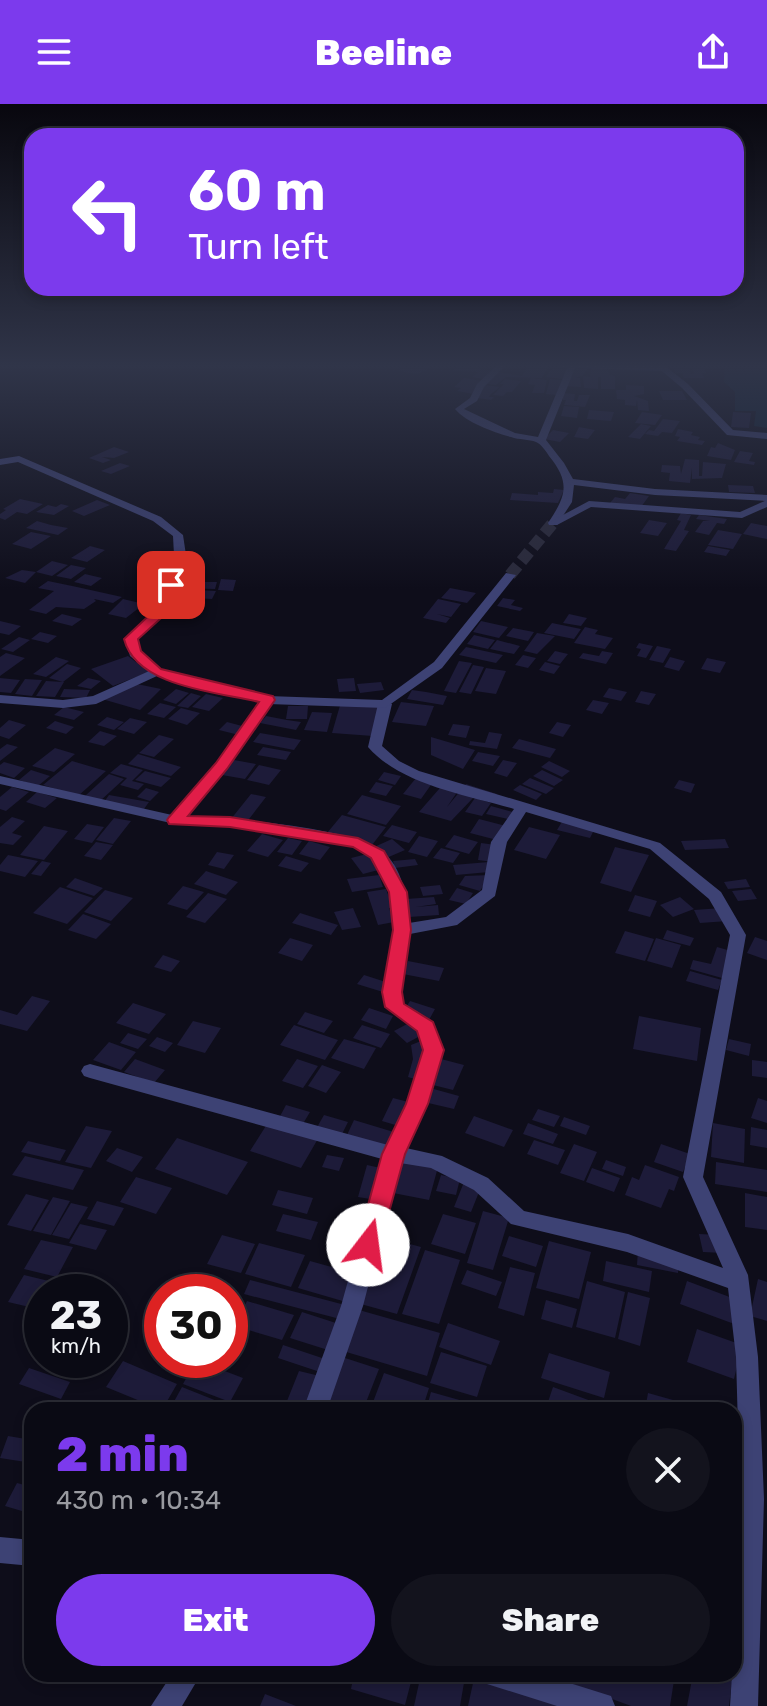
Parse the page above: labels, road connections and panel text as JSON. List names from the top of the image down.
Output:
{
  "page": {
    "header": "Beeline",
    "turn": ["60 m", "Turn left"],
    "speed": "23 km/h",
    "limit": "30",
    "heading": ["2 min", "430 m · 10:34"],
    "buttons": ["Exit", "Share"]
  }
}
